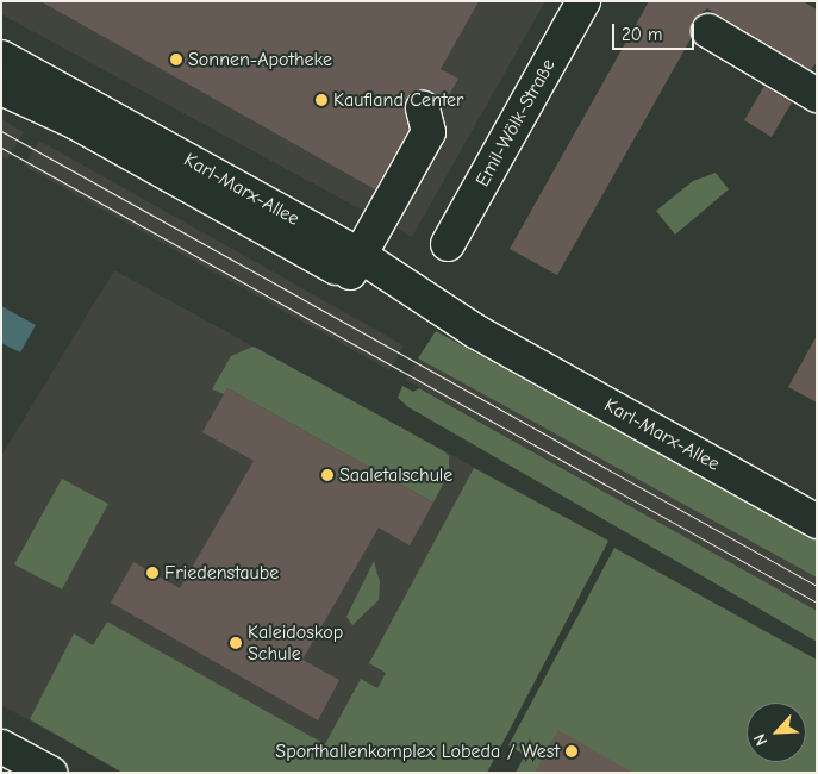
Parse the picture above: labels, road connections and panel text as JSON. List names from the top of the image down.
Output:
{
  "streets": {
    "street": ["Emil-Wölk-Straße", "Karl-Marx-Allee"]
  },
  "places": [
    "Sonnen-Apotheke",
    "Kaufland Center",
    "Saaletalschule",
    "Friedenstaube",
    "Kaleidoskop Schule",
    "Sporthallenkomplex Lobeda / West"
  ],
  "scale_bar": "20 m",
  "north": "bottom left"
}
